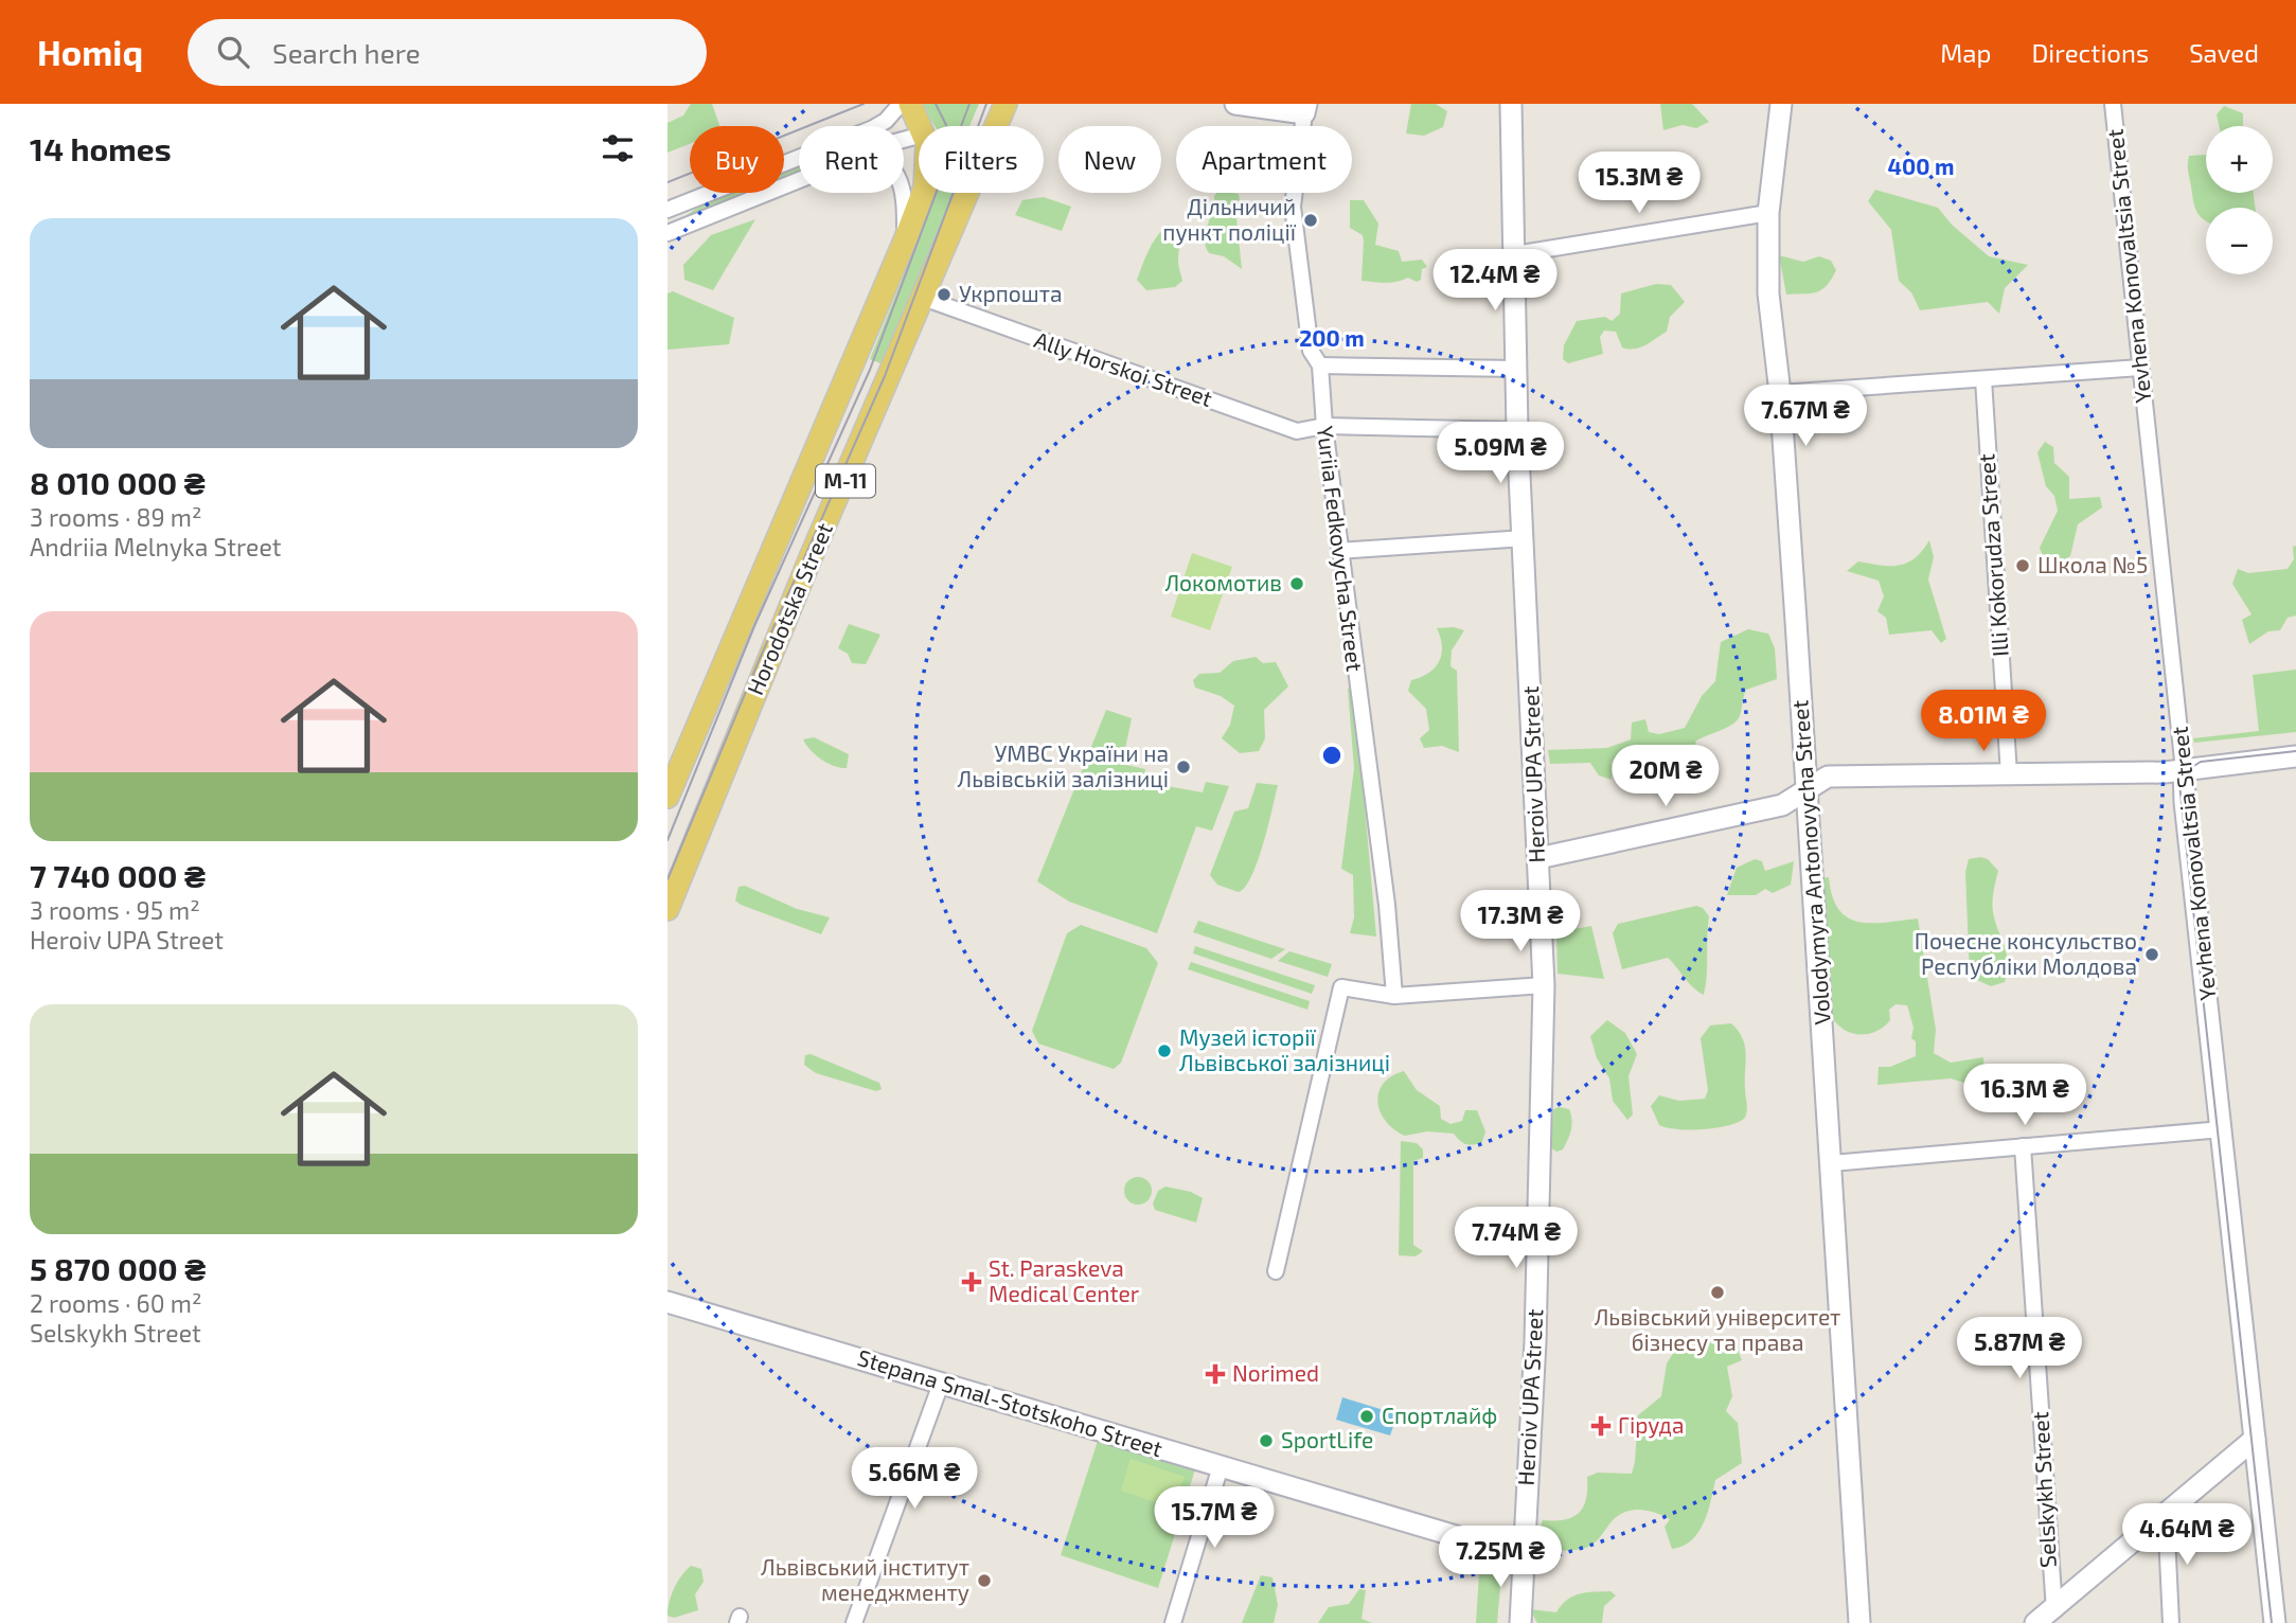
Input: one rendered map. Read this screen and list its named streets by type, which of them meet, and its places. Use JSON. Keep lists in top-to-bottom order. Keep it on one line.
{"streets":{"main road":["Yevhena Konovaltsia Street","М-11","Horodotska Street","Heroiv UPA Street","Volodymyra Antonovycha Street","Stepana Smal-Stotskoho Street"],"street":["Ally Horskoi Street","Yuriia Fedkovycha Street","Illi Kokorudza Street","Selskykh Street"]},"crossings":[["Ally Horskoi Street","Yuriia Fedkovycha Street"],["Ally Horskoi Street","Horodotska Street"],["Ally Horskoi Street","Heroiv UPA Street"],["Heroiv UPA Street","Stepana Smal-Stotskoho Street"]],"places":{"other":["Дільничий пункт поліції","Укрпошта","Школа №5","Локомотив","УМВС України на Львівській залізниці","Почесне консульство Республіки Молдова","Музей історії Львівської залізниці","Львівський університет бізнесу та права","Спортлайф","SportLife","Львівський інститут менеджменту"],"health":["St. Paraskeva Medical Center","Norimed","Гіруда"]},"page":{"header":"Homiq","search":"Search here","nav":["Map","Directions","Saved"],"heading":"14 homes","map_buttons":["+","−"],"chip":["Buy","Rent","Filters","New","Apartment"],"price":["15.3M ₴","12.4M ₴","7.67M ₴","5.09M ₴","8.01M ₴","20M ₴","17.3M ₴","16.3M ₴","7.74M ₴","5.87M ₴","5.66M ₴","15.7M ₴","4.64M ₴","7.25M ₴"],"list":[{"name":"8 010 000 ₴","note":"3 rooms · 89 m² · Andriia Melnyka Street"},{"name":"7 740 000 ₴","note":"3 rooms · 95 m² · Heroiv UPA Street"},{"name":"5 870 000 ₴","note":"2 rooms · 60 m² · Selskykh Street"}]},"rings":["400 m","200 m"]}
